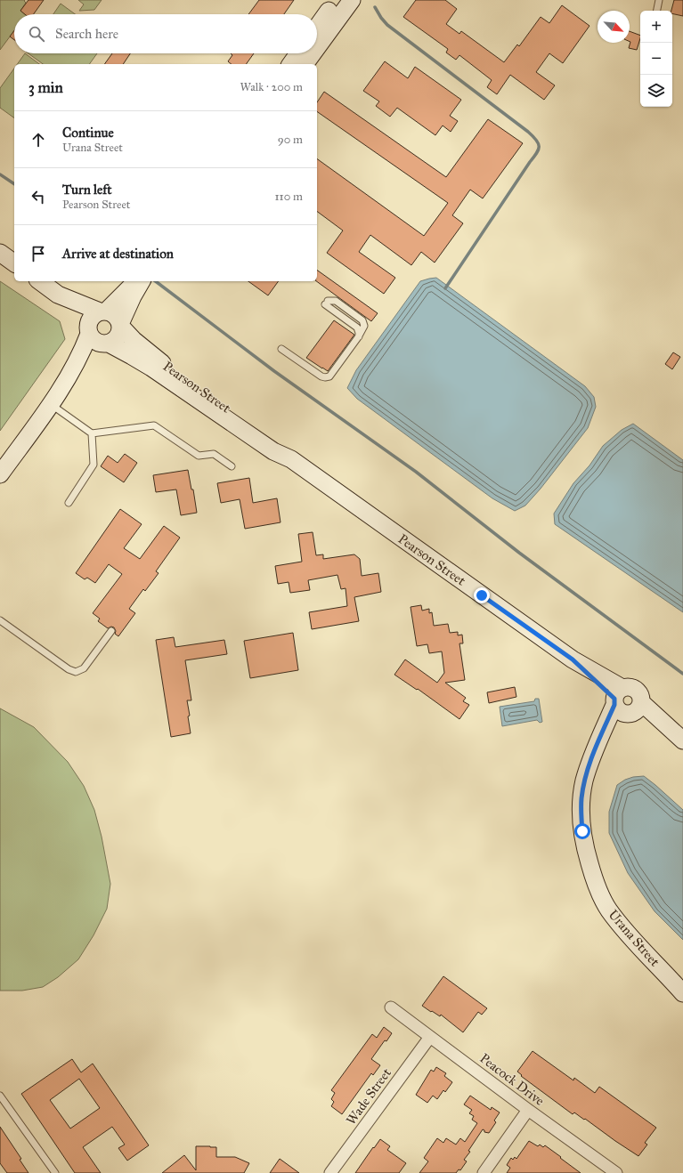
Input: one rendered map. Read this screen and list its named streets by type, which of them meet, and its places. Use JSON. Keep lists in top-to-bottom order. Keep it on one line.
{"streets":{"main road":["Pearson Street","Urana Street"],"street":["Peacock Drive","Wade Street"]},"crossings":[["Pearson Street","Urana Street"],["Peacock Drive","Wade Street"]],"north":"bottom right","page":{"map_buttons":["+","−"],"search":"Search here","heading":["3 min","Walk · 200 m"],"list":[["Continue","Urana Street","90 m"],["Turn left","Pearson Street","110 m"],"Arrive at destination"]}}
